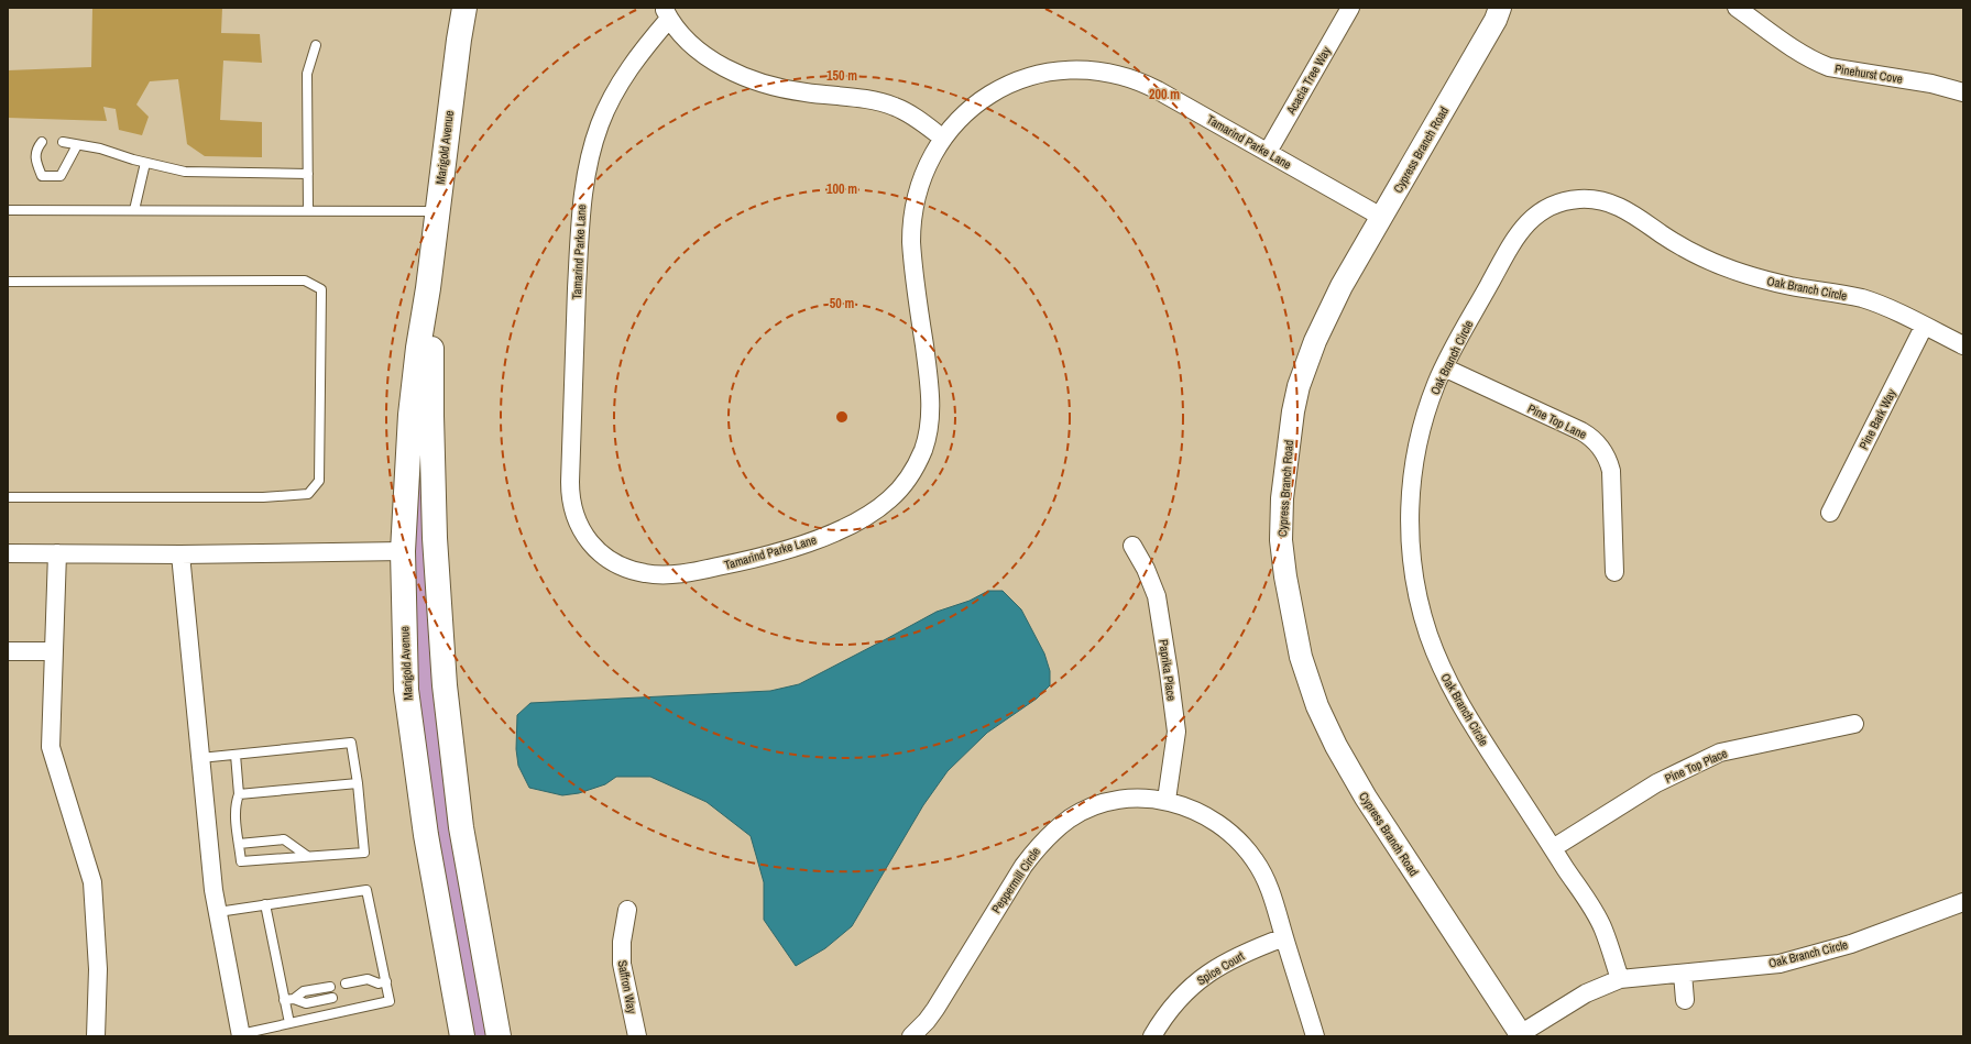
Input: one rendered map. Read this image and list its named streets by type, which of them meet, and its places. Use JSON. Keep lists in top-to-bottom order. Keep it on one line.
{"streets":{"main road":["Marigold Avenue"],"street":["Pinehurst Cove","Acacia Tree Way","Tamarind Parke Lane","Cypress Branch Road","Oak Branch Circle","Pine Bark Way","Pine Top Lane","Paprika Place","Pine Top Place","Peppermill Circle","Spice Court","Saffron Way"]},"crossings":[["Acacia Tree Way","Tamarind Parke Lane"],["Tamarind Parke Lane","Cypress Branch Road"],["Cypress Branch Road","Oak Branch Circle"],["Oak Branch Circle","Pine Bark Way"],["Oak Branch Circle","Pine Top Lane"],["Oak Branch Circle","Pine Top Place"],["Paprika Place","Peppermill Circle"],["Peppermill Circle","Spice Court"]],"rings":["150 m","200 m","100 m","50 m"]}
